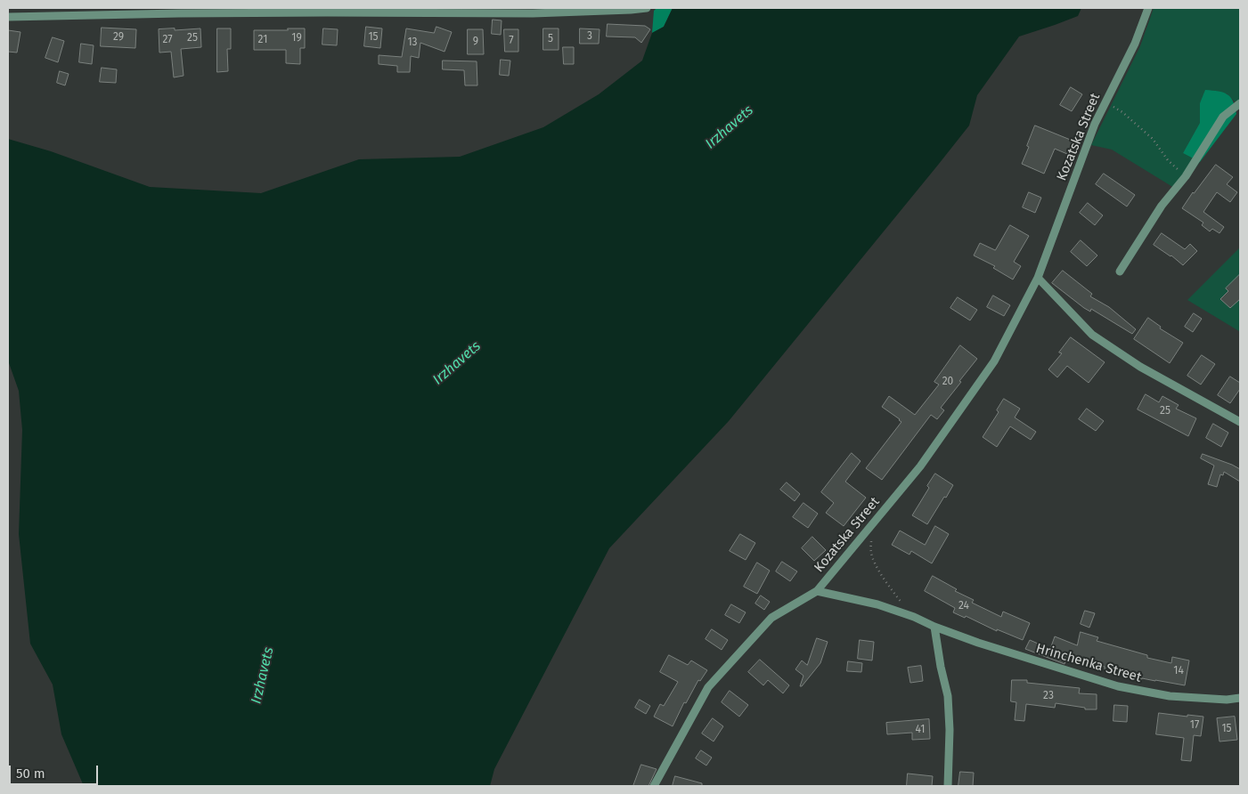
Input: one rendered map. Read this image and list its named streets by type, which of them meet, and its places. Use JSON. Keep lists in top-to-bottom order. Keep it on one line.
{"streets":{"street":["Kozatska Street","Hrinchenka Street"]},"crossings":[["Kozatska Street","Hrinchenka Street"]],"water":["Irzhavets"],"house_numbers":["3","29","15","25","19","5","27","21","7","9","13","20","25","24","14","23","17","15","41"],"scale_bar":"50 m"}
